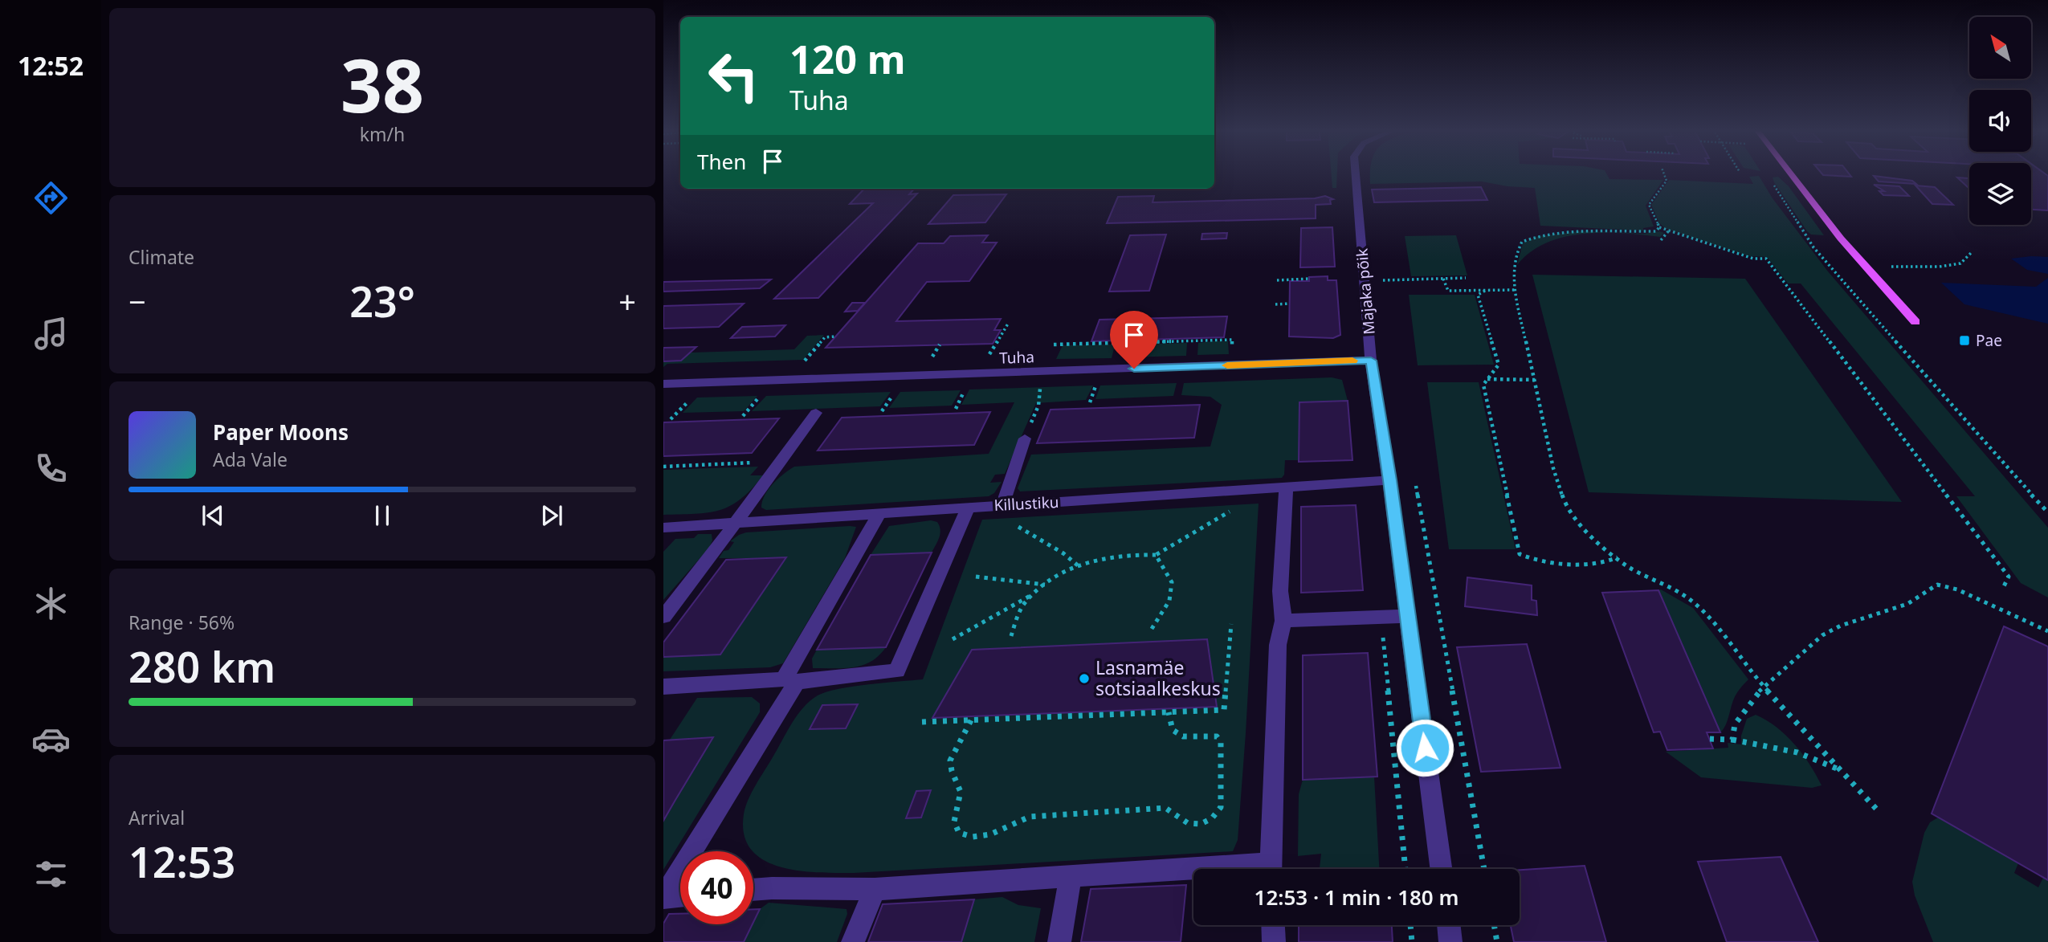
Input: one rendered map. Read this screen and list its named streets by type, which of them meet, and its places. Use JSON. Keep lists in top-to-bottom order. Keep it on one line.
{"streets":{"street":["Majaka põik","Tuha","Killustiku"]},"crossings":[["Majaka põik","Tuha"],["Majaka põik","Killustiku"]],"places":{"transit":["Pae"],"other":["Lasnamäe sotsiaalkeskus"]},"north":"top left","page":{"tabs":"12:52","tile":[["38","km/h"],"Climate",["Range · 56%","280 km"],["Arrival","12:53"]],"turn":["120 m","Tuha"],"then":"Then","heat":["−","23°","+"],"song":["Paper Moons","Ada Vale"],"limit":"40","trip":"12:53 · 1 min · 180 m"}}
